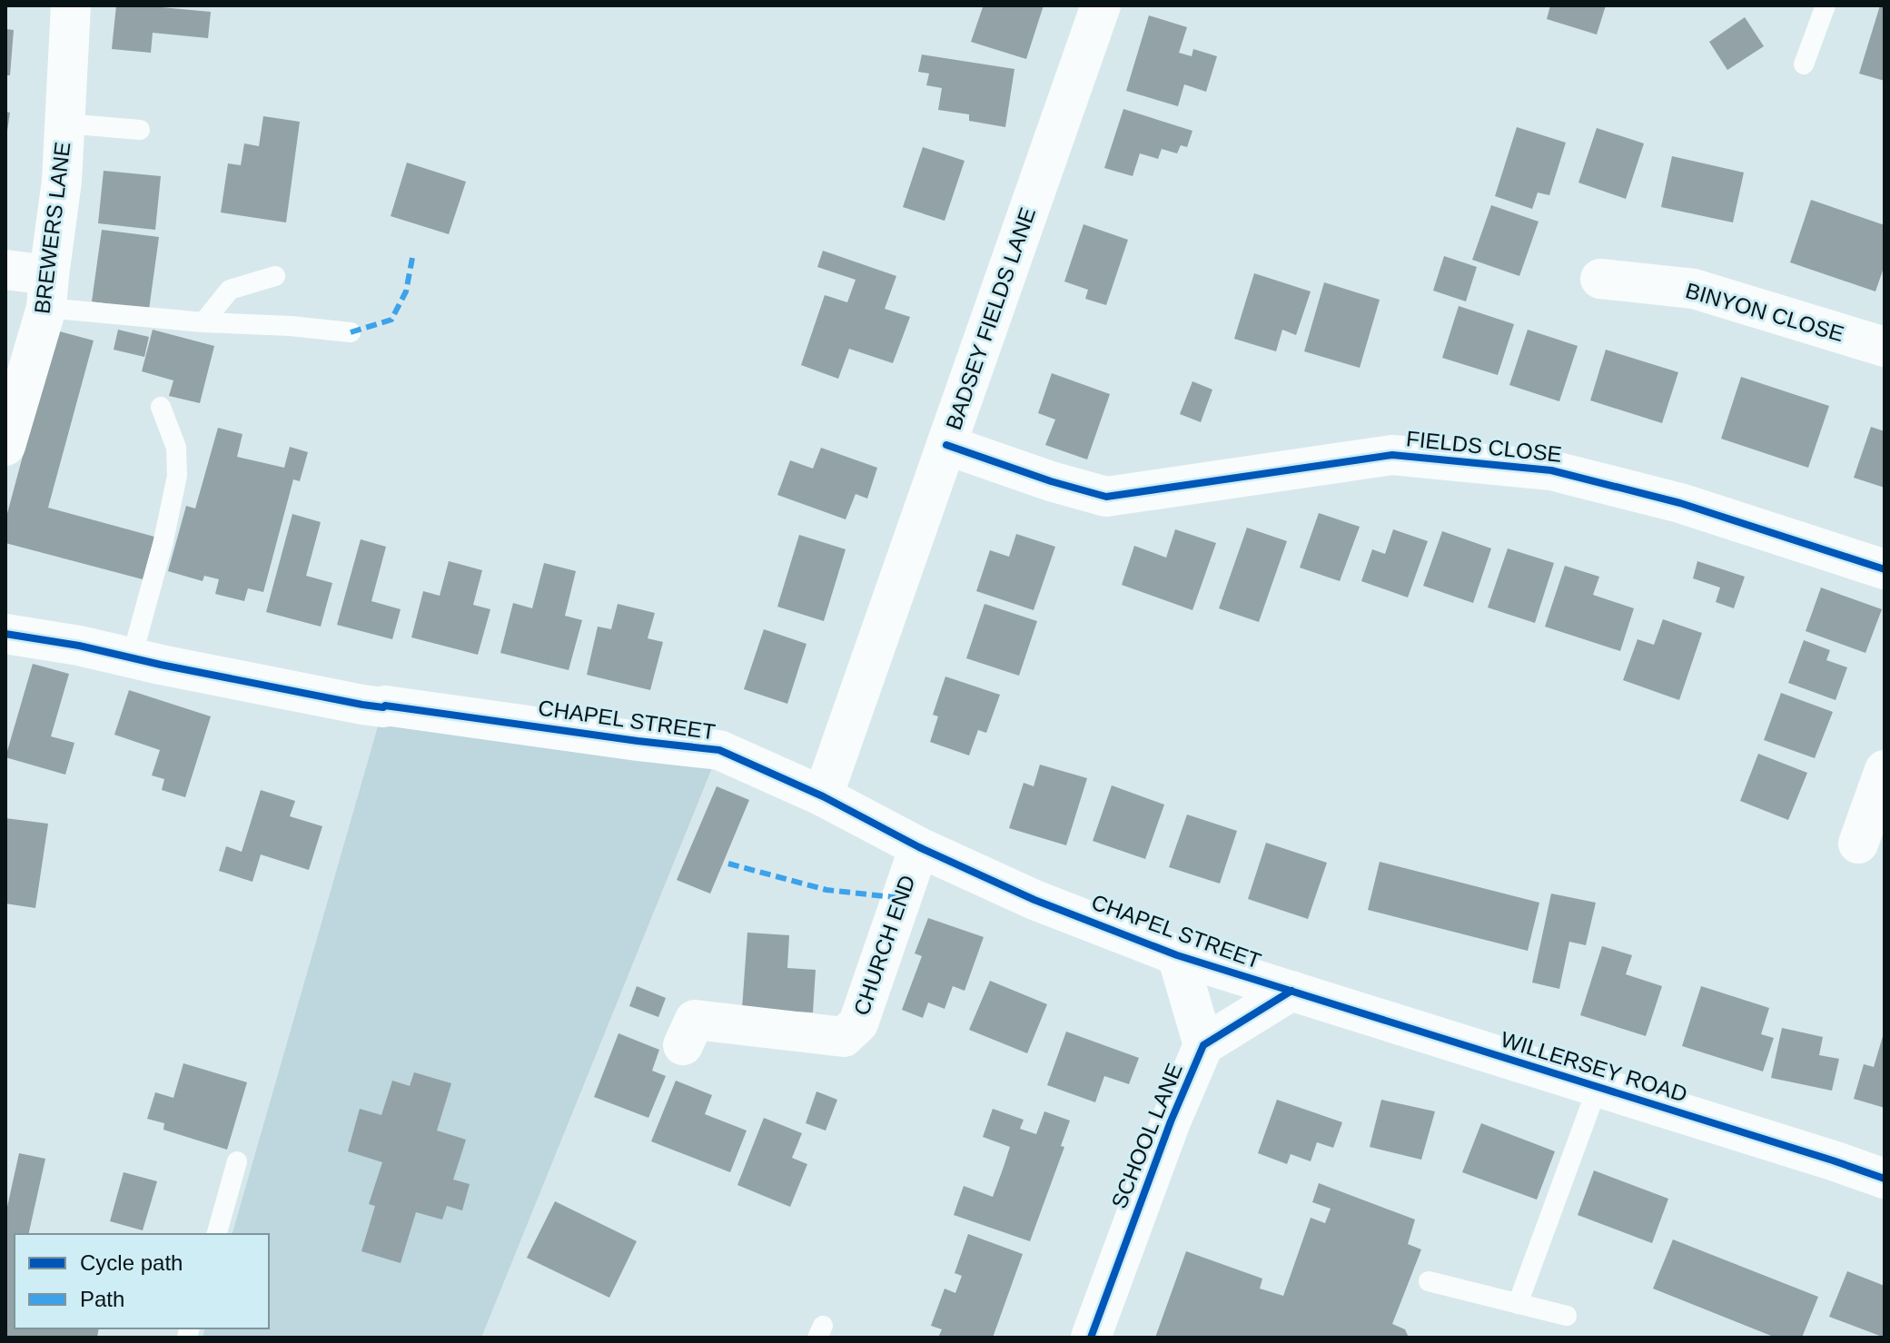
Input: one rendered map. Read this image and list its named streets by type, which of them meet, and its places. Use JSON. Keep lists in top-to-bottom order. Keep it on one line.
{"streets":{"street":["BREWERS LANE","BINYON CLOSE","BADSEY FIELDS LANE","FIELDS CLOSE","CHAPEL STREET","CHURCH END","WILLERSEY ROAD","SCHOOL LANE"]},"crossings":[["BADSEY FIELDS LANE","FIELDS CLOSE"],["BADSEY FIELDS LANE","CHAPEL STREET"],["CHAPEL STREET","CHURCH END"],["CHAPEL STREET","WILLERSEY ROAD"],["CHAPEL STREET","SCHOOL LANE"],["WILLERSEY ROAD","SCHOOL LANE"]],"legend":["Cycle path","Path"]}
